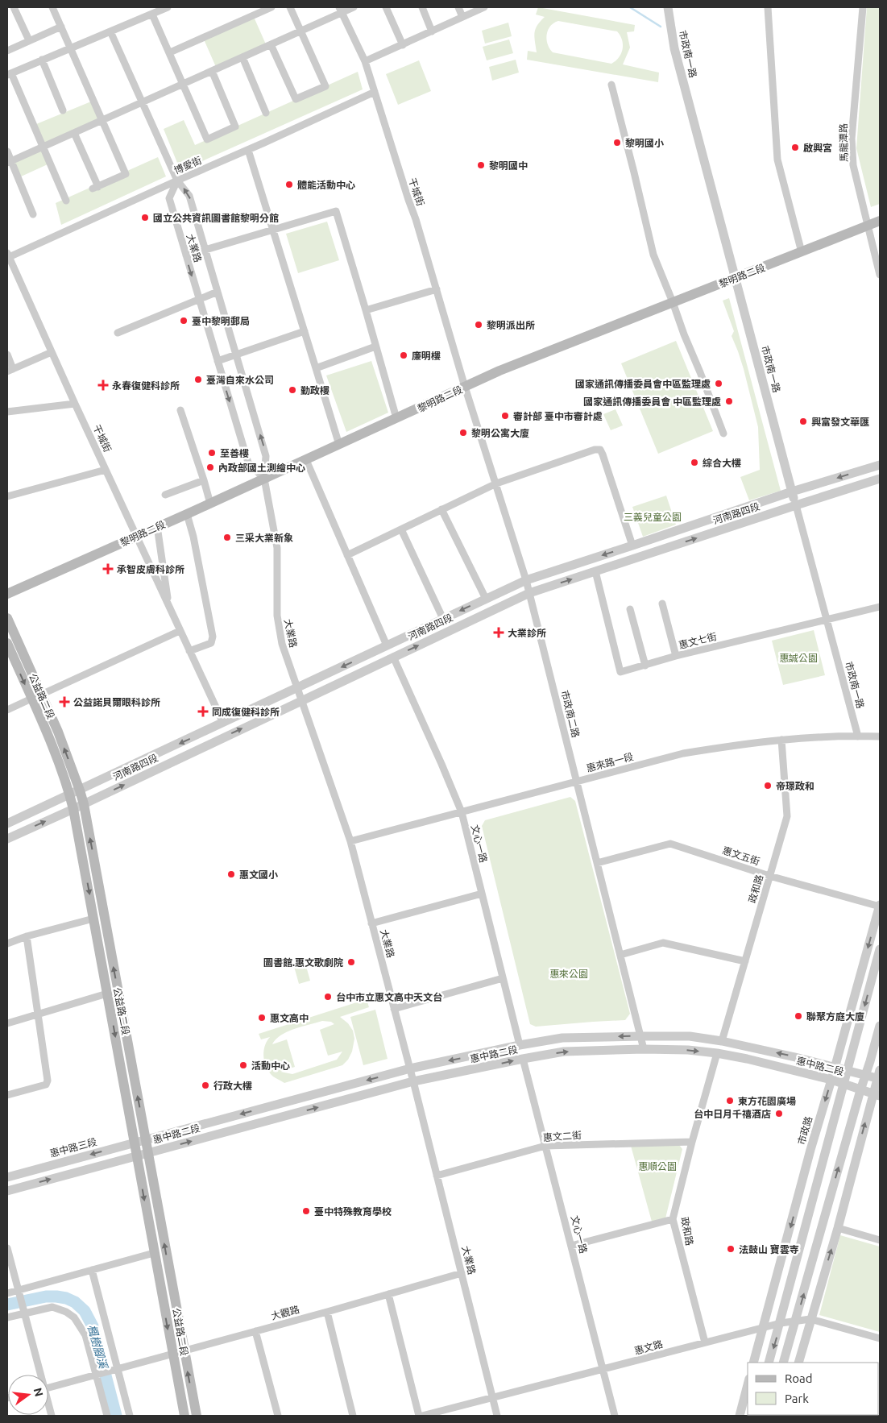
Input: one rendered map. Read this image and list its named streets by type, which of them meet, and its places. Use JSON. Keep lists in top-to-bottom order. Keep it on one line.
{"streets":{"main road":["黎明路二段","公益路二段"],"street":["市政南一路","馬龍潭路","博愛街","干城街","大業路","河南路四段","惠文七街","市政南二路","惠來路一段","文心一路","惠文五街","政和路","惠中路二段","市政路","惠文二街","惠中路三段","大觀路","惠文路"]},"crossings":[["市政南一路","黎明路二段"],["市政南一路","河南路四段"],["市政南一路","惠文七街"],["市政南一路","惠來路一段"],["馬龍潭路","黎明路二段"],["博愛街","干城街"],["博愛街","大業路"],["干城街","黎明路二段"],["干城街","河南路四段"],["干城街","市政南二路"],["大業路","黎明路二段"],["大業路","河南路四段"],["大業路","惠來路一段"],["大業路","惠中路二段"],["大業路","惠文二街"],["大業路","大觀路"],["大業路","惠文路"],["黎明路二段","市政南二路"],["河南路四段","惠文七街"],["河南路四段","公益路二段"],["河南路四段","市政南二路"],["河南路四段","文心一路"],["公益路二段","惠中路二段"],["公益路二段","惠中路三段"],["公益路二段","大觀路"],["市政南二路","惠來路一段"],["市政南二路","惠文五街"],["市政南二路","惠中路二段"],["惠來路一段","文心一路"],["惠來路一段","政和路"],["文心一路","惠中路二段"],["文心一路","惠文二街"],["文心一路","惠文路"],["惠文五街","政和路"],["惠文五街","市政路"],["政和路","惠中路二段"],["政和路","惠文二街"],["政和路","惠文路"],["惠中路二段","市政路"],["惠中路二段","惠中路三段"],["市政路","惠文路"]],"water":["楓樹腳溪"],"parks":["三義兒童公園","惠誠公園","惠來公園","惠順公園"],"places":{"other":["黎明國小","啟興宮","黎明國中","體能活動中心","國立公共資訊圖書館黎明分館","臺中黎明郵局","黎明派出所","廉明樓","臺灣自來水公司","國家通訊傳播委員會中區監理處","勤政樓","國家通訊傳播委員會 中區監理處","審計部 臺中市審計處","興富發文華匯","黎明公寓大廈","至善樓","綜合大樓","內政部國土測繪中心","三采大業新象","帝璟政和","惠文國小","圖書館.惠文歌劇院","台中市立惠文高中天文台","聯聚方庭大廈","惠文高中","活動中心","行政大樓","東方花園廣場","台中日月千禧酒店","臺中特殊教育學校","法鼓山 寶雲寺"],"health":["永春復健科診所","承智皮膚科診所","大業診所","公益諾貝爾眼科診所","同成復健科診所"]},"legend":["Road","Park"],"north":"right"}
